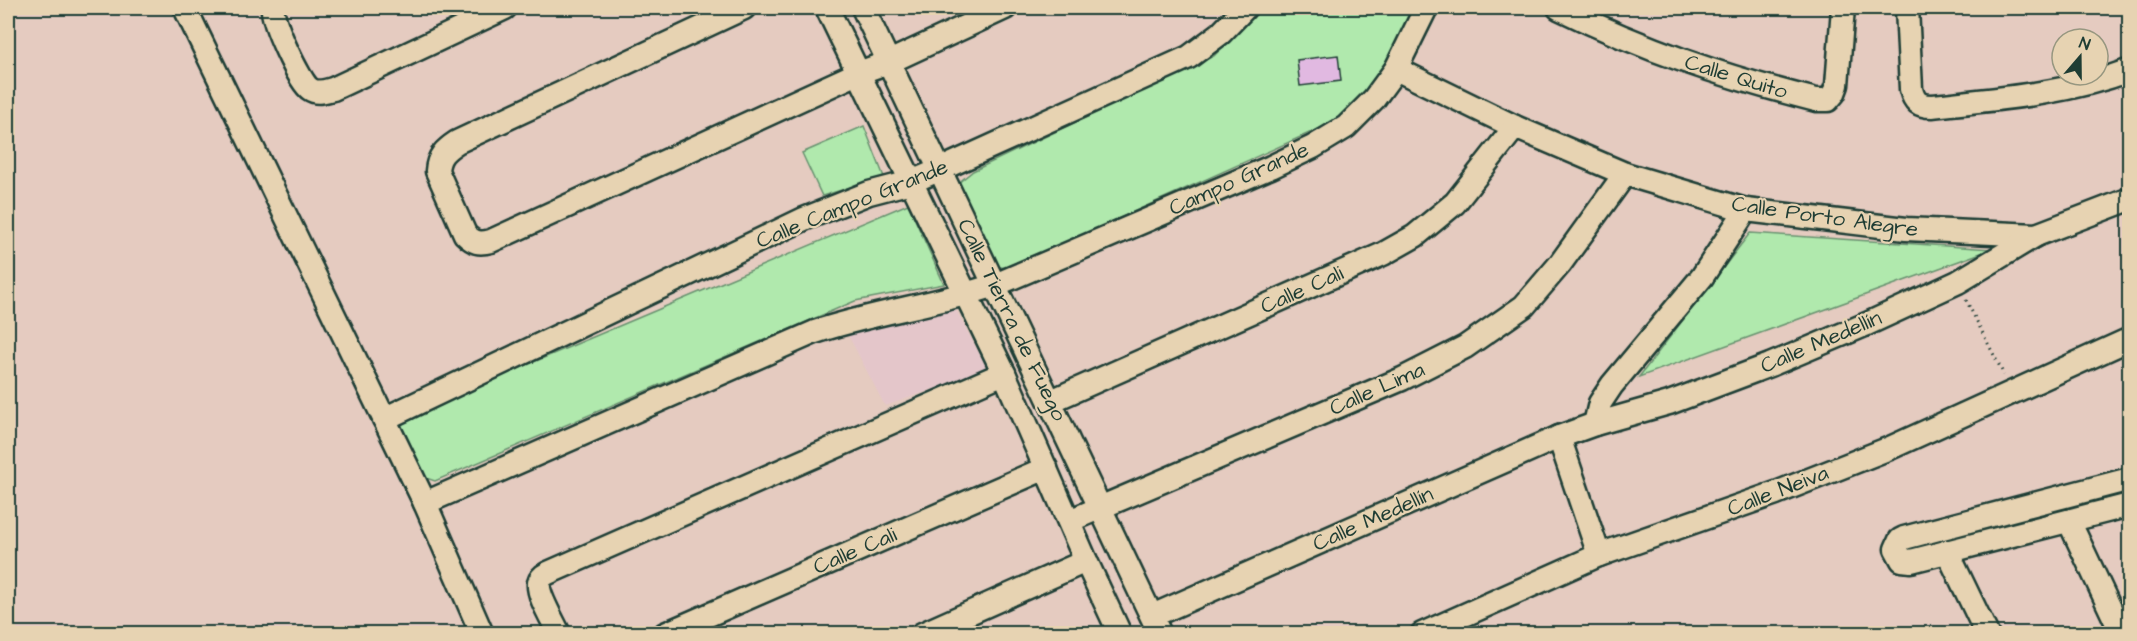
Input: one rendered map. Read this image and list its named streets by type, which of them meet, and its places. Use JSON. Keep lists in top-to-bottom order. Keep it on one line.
{"streets":{"street":["Calle Quito","Campo Grande","Calle Campo Grande","Calle Porto Alegre","Calle Cali","Calle Tierra de Fuego","Calle Medellín","Calle Lima","Calle Neiva"]},"crossings":[["Campo Grande","Calle Porto Alegre"],["Campo Grande","Calle Tierra de Fuego"],["Calle Campo Grande","Calle Tierra de Fuego"],["Calle Porto Alegre","Calle Cali"],["Calle Porto Alegre","Calle Medellín"],["Calle Porto Alegre","Calle Lima"],["Calle Cali","Calle Tierra de Fuego"],["Calle Tierra de Fuego","Calle Medellín"],["Calle Tierra de Fuego","Calle Lima"]],"north":"top"}
